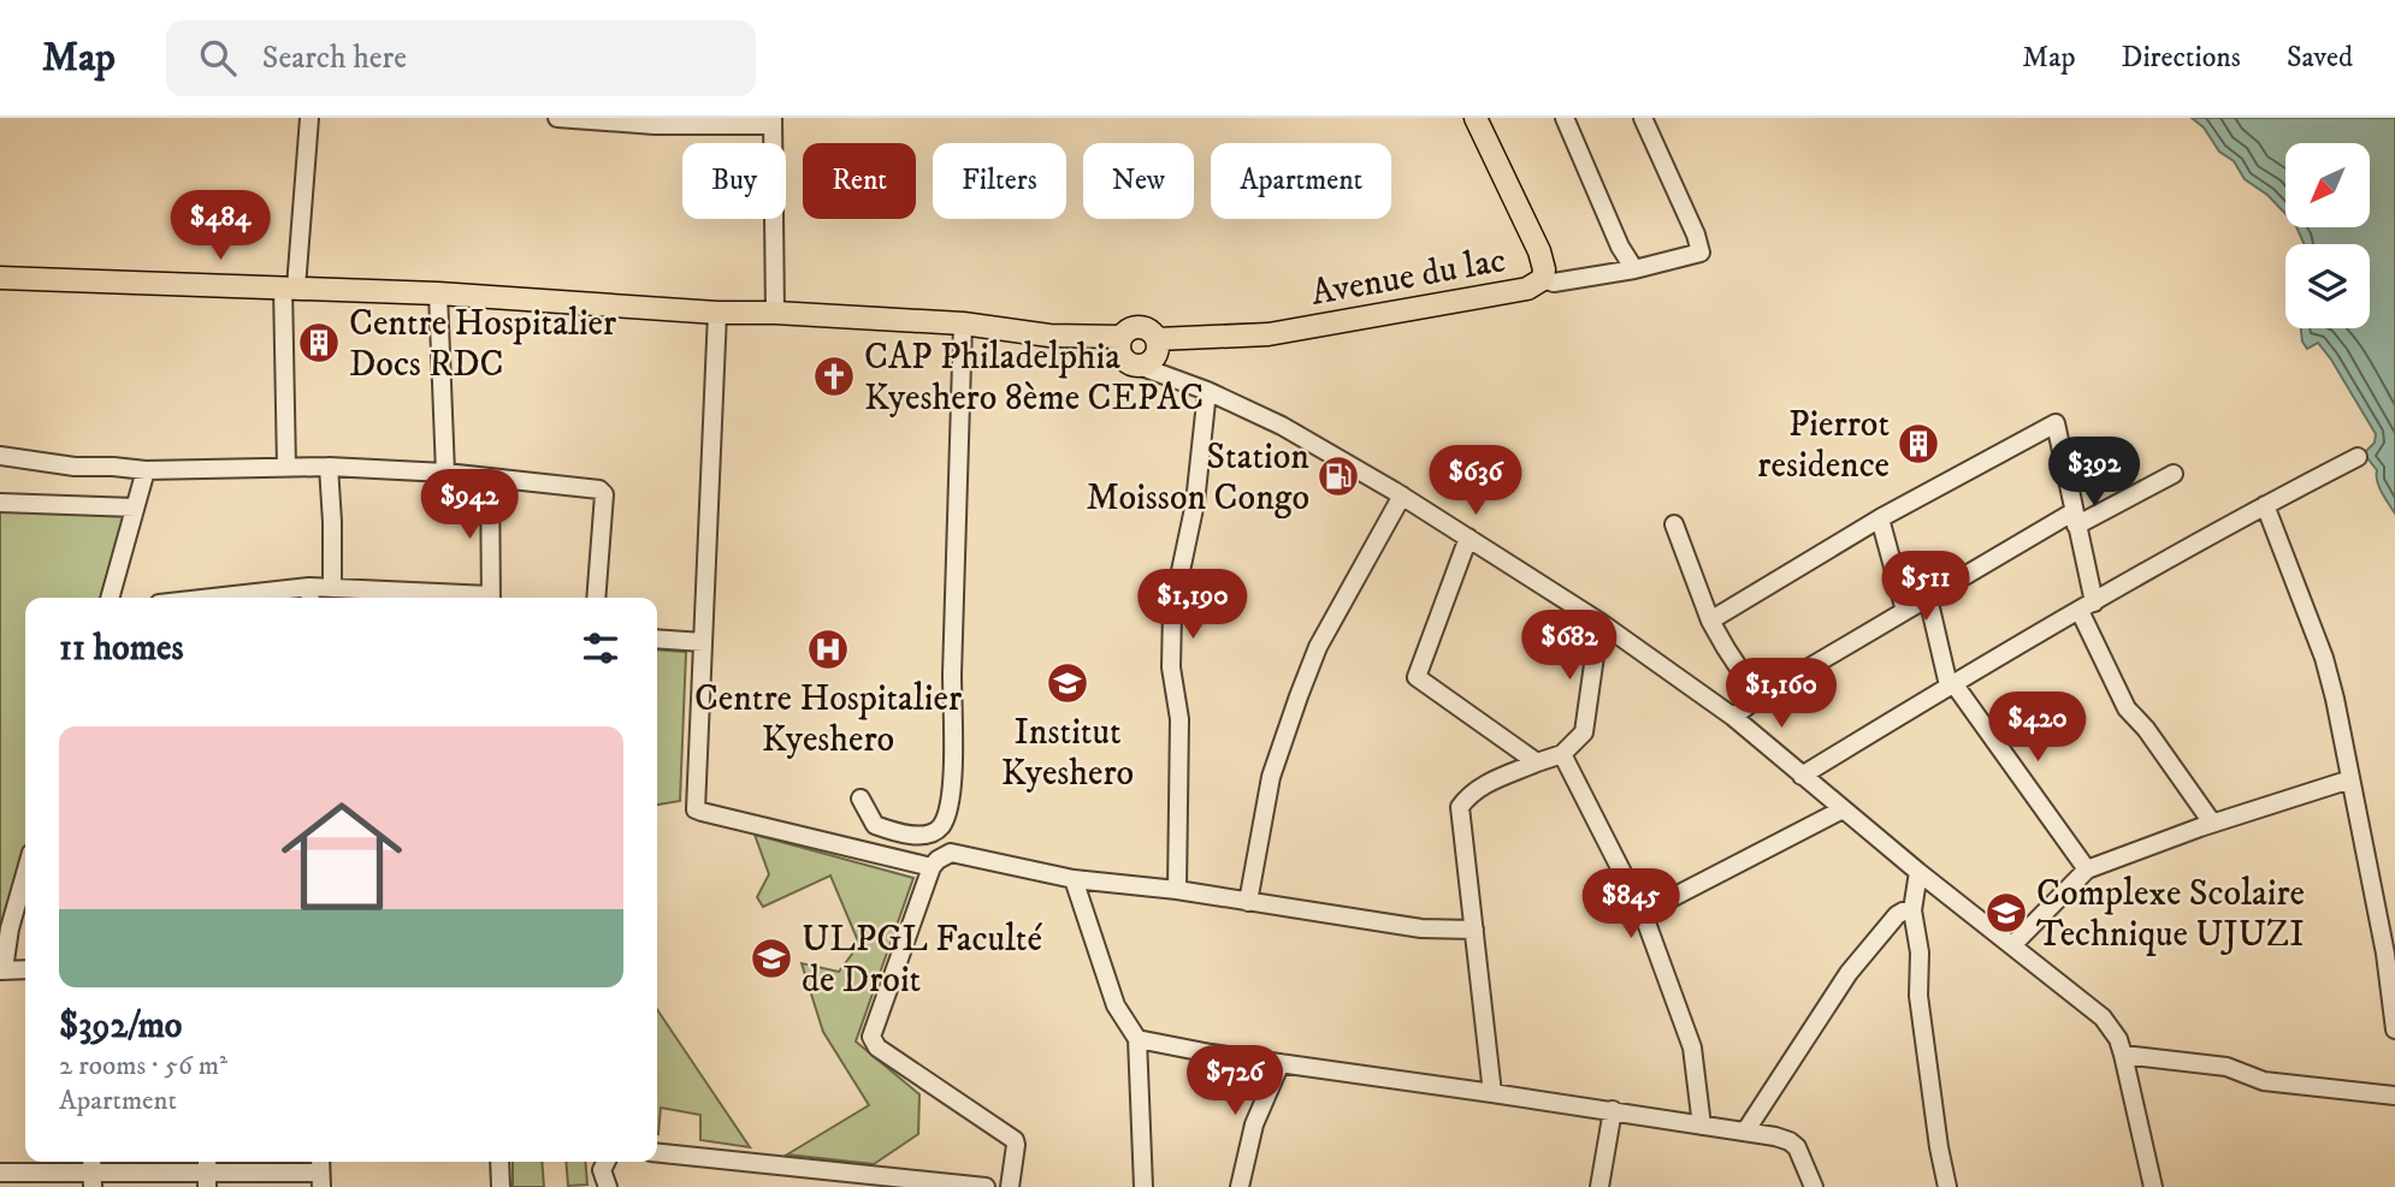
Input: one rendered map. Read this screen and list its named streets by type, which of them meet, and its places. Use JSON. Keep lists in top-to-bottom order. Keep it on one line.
{"streets":{"main road":["Avenue du lac"]},"places":{"building":["Centre Hospitalier Docs RDC","Pierrot residence"],"church":["CAP Philadelphia Kyeshero 8ème CEPAC"],"fuel station":["Station Moisson Congo"],"hospital":["Centre Hospitalier Kyeshero"],"school or university":["Institut Kyeshero","Complexe Scolaire Technique UJUZI","ULPGL Faculté de Droit"]},"north":"bottom left","page":{"header":"Map","search":"Search here","nav":["Map","Directions","Saved"],"chip":["Buy","Rent","Filters","New","Apartment"],"price":["$484","$392","$636","$942","$511","$1,190","$682","$1,160","$420","$845","$726"],"heading":"11 homes","list":[{"name":"$392/mo","note":"2 rooms · 56 m² · Apartment"}]}}
